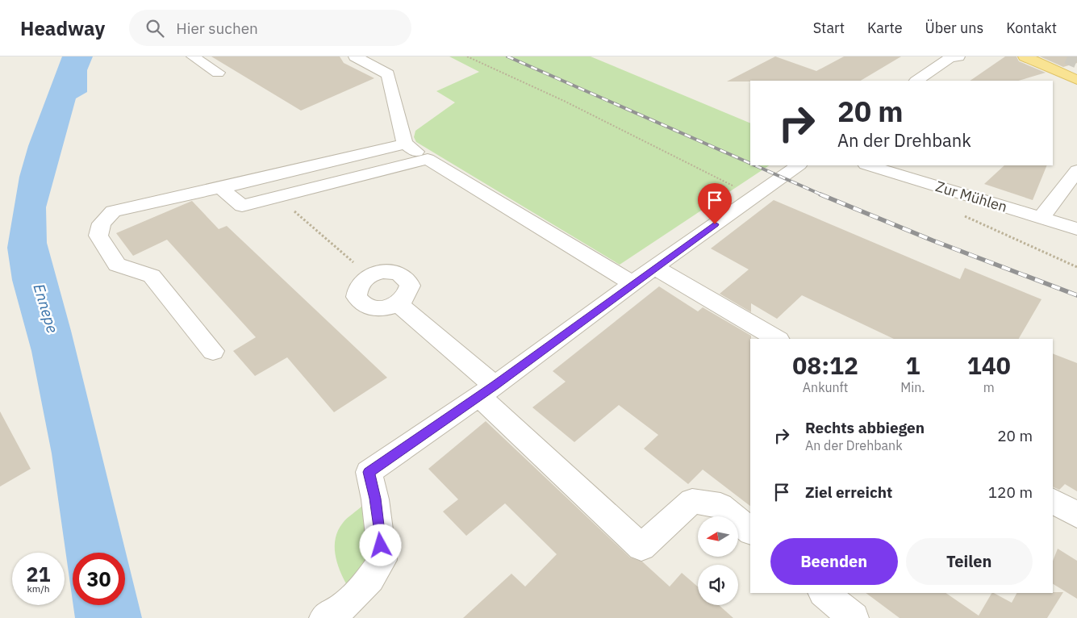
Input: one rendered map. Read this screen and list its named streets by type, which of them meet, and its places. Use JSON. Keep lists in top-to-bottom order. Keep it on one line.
{"streets":{"street":["Zur Mühlen"]},"water":["Ennepe"],"north":"left","page":{"header":"Headway","search":"Hier suchen","nav":["Start","Karte","Über uns","Kontakt"],"turn":["20 m","An der Drehbank"],"eta":["08:12","Ankunft","1","Min.","140","m"],"list":[{"name":"Rechts abbiegen","note":"An der Drehbank","value":"20 m"},{"name":"Ziel erreicht","value":"120 m"}],"buttons":["Beenden","Teilen"],"speed":"21 km/h","limit":"30"}}
